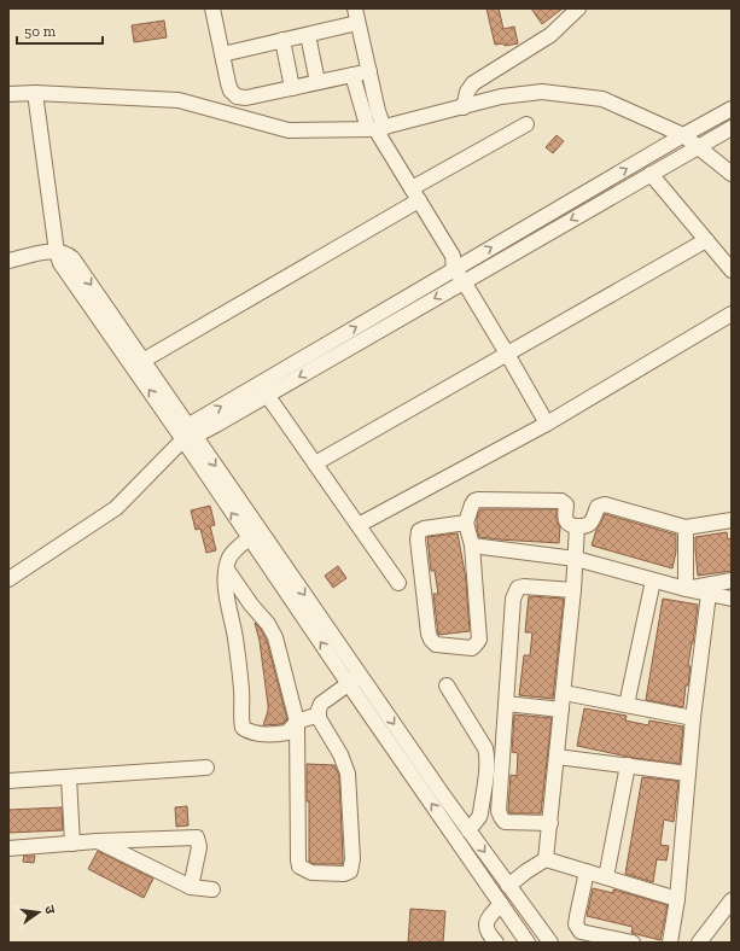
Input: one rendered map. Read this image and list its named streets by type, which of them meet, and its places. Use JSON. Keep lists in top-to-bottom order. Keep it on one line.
{"scale_bar":"50 m","north":"right"}
